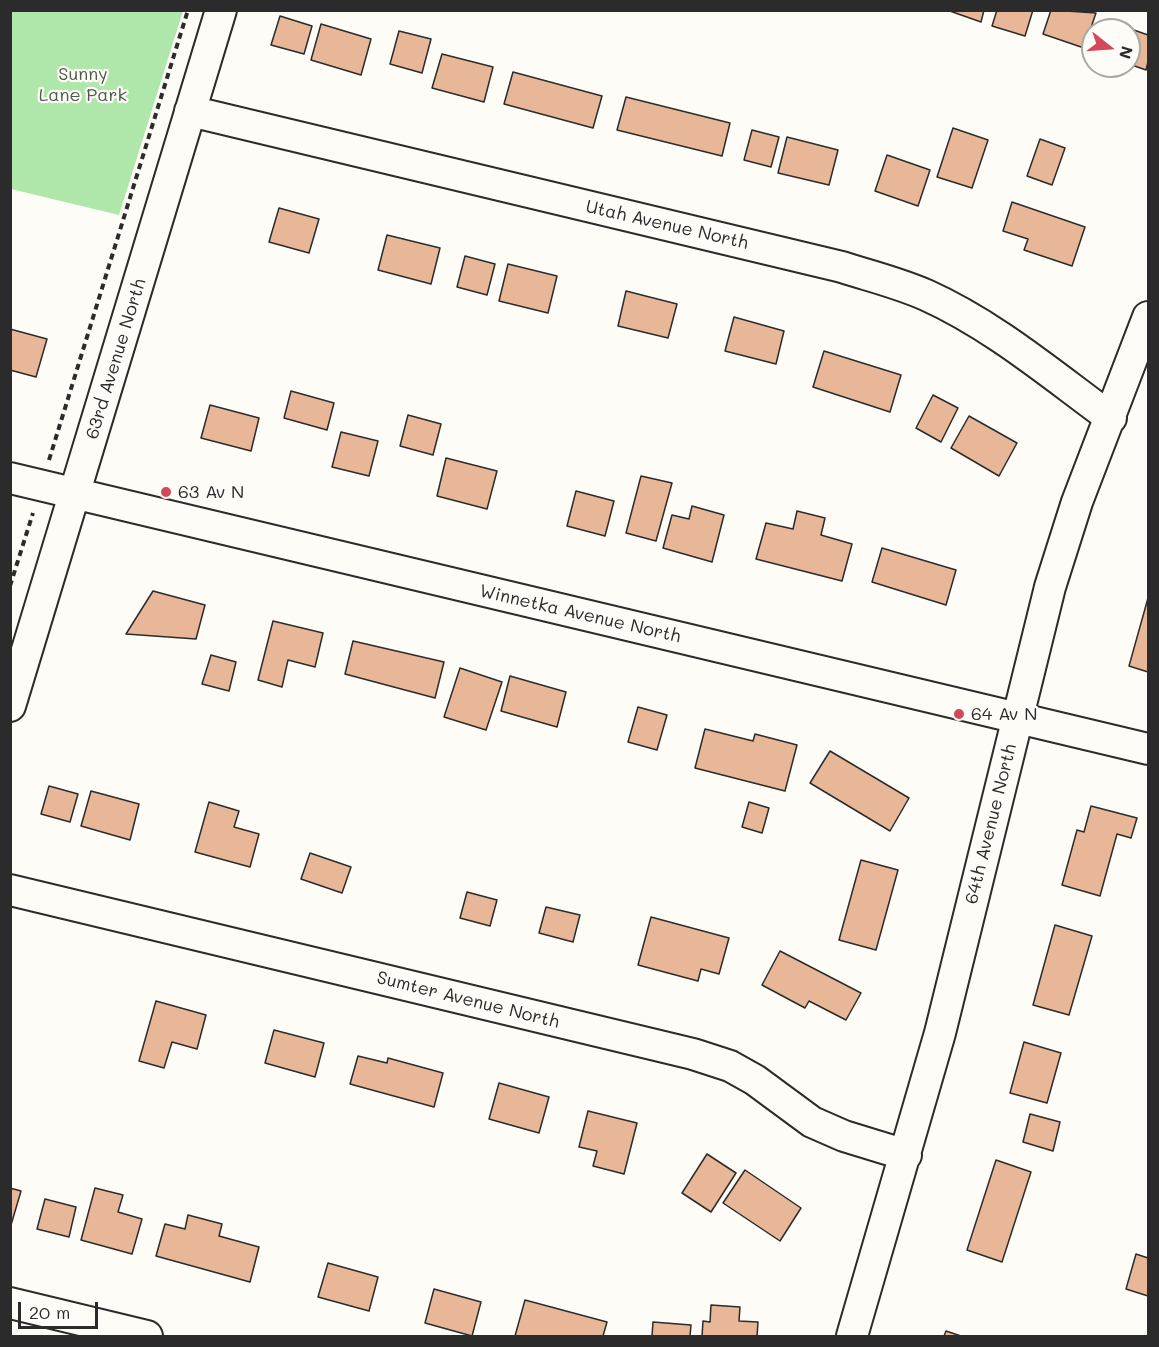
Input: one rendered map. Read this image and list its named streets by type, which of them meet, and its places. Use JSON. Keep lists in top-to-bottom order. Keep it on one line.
{"streets":{"street":["Utah Avenue North","63rd Avenue North","Winnetka Avenue North","64th Avenue North","Sumter Avenue North"]},"crossings":[["Utah Avenue North","63rd Avenue North"],["Utah Avenue North","64th Avenue North"],["63rd Avenue North","Winnetka Avenue North"],["Winnetka Avenue North","64th Avenue North"],["64th Avenue North","Sumter Avenue North"]],"parks":["Sunny Lane Park"],"places":["63 Av N","64 Av N"],"scale_bar":"20 m","north":"right"}
